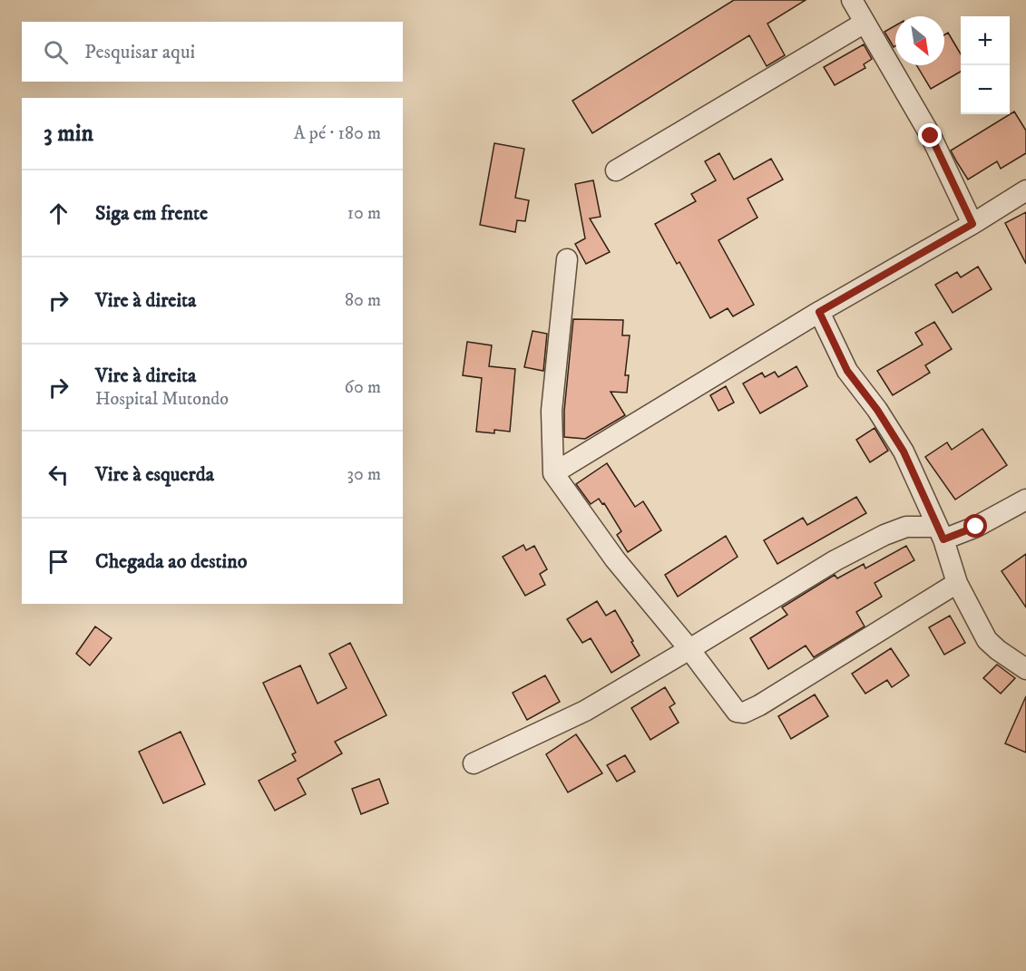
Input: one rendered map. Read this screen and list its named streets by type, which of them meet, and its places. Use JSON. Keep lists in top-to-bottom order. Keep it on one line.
{"north":"bottom right","page":{"map_buttons":["+","−"],"search":"Pesquisar aqui","heading":["3 min","A pé · 180 m"],"list":[["Siga em frente","10 m"],["Vire à direita","80 m"],["Vire à direita","Hospital Mutondo","60 m"],["Vire à esquerda","30 m"],"Chegada ao destino"]}}
